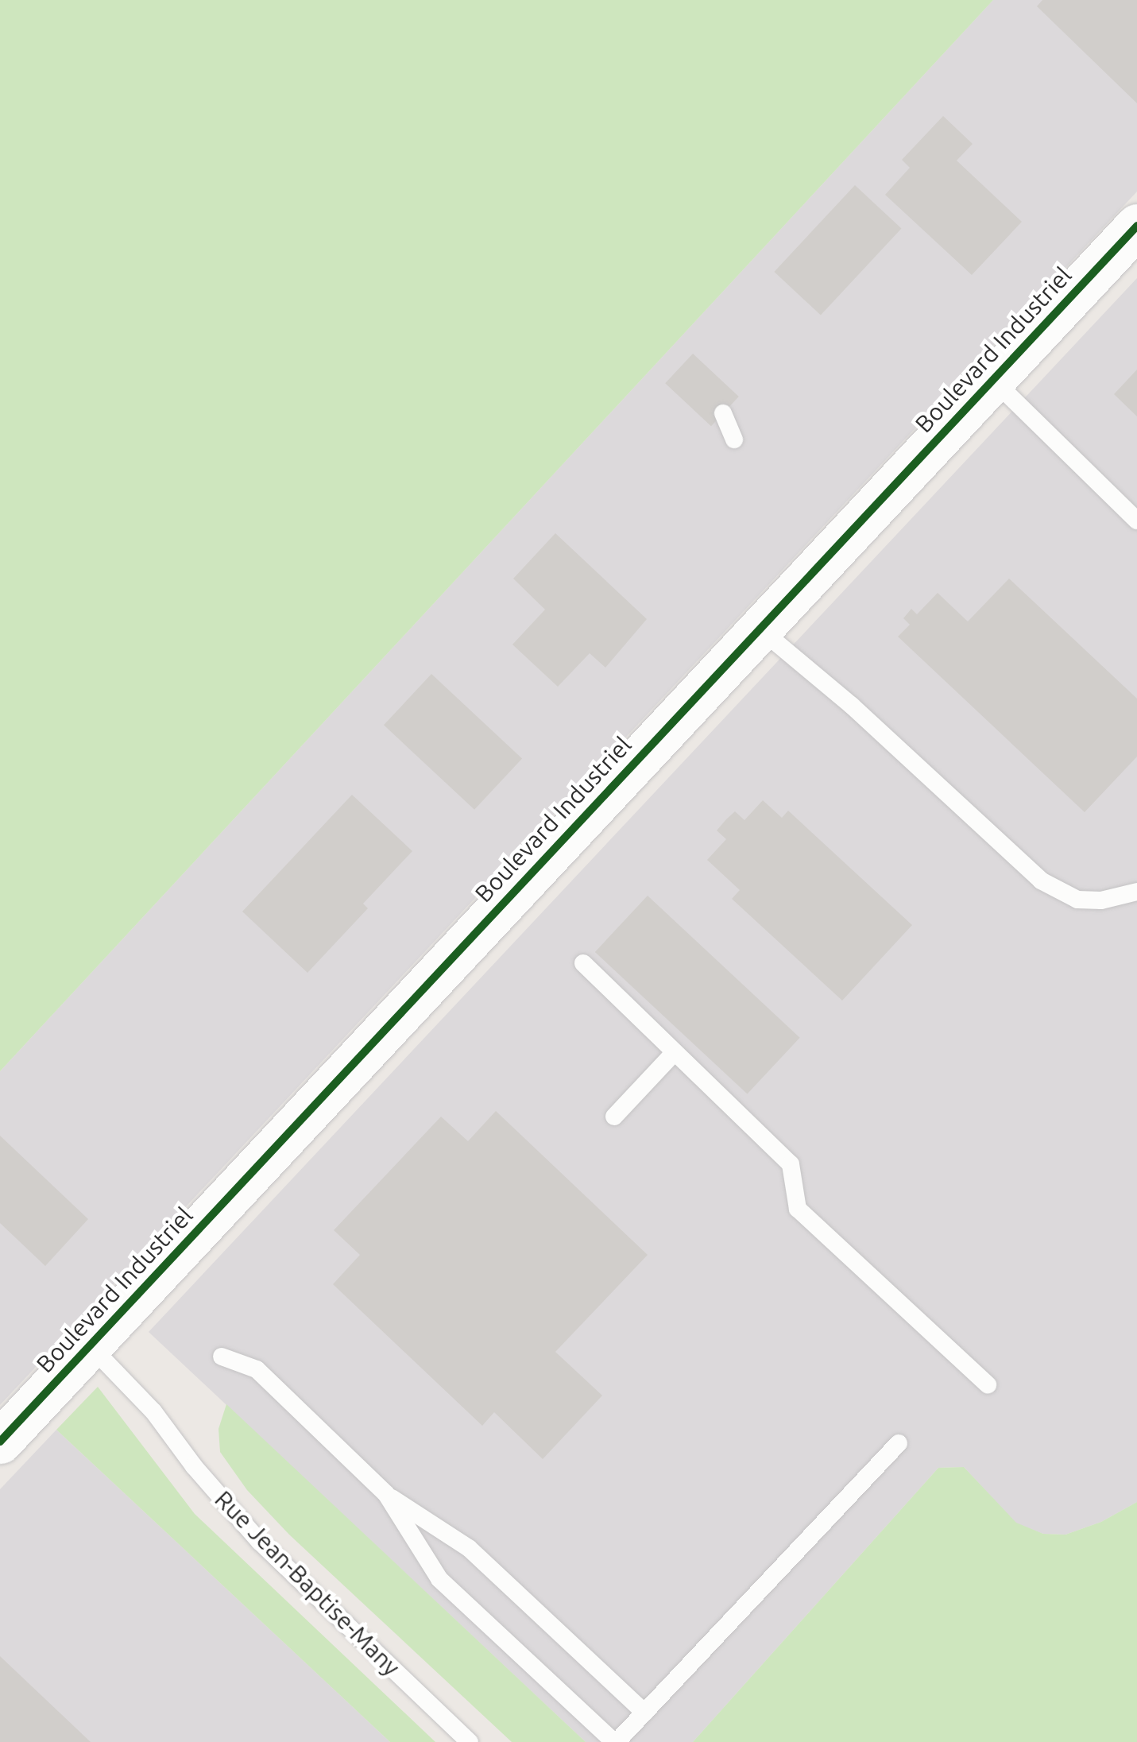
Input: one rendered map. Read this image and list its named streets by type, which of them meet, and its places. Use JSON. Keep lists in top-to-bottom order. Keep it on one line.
{"streets":{"street":["Boulevard Industriel"],"lane":["Rue Jean-Baptise-Many"]},"crossings":[["Boulevard Industriel","Rue Jean-Baptise-Many"]]}
